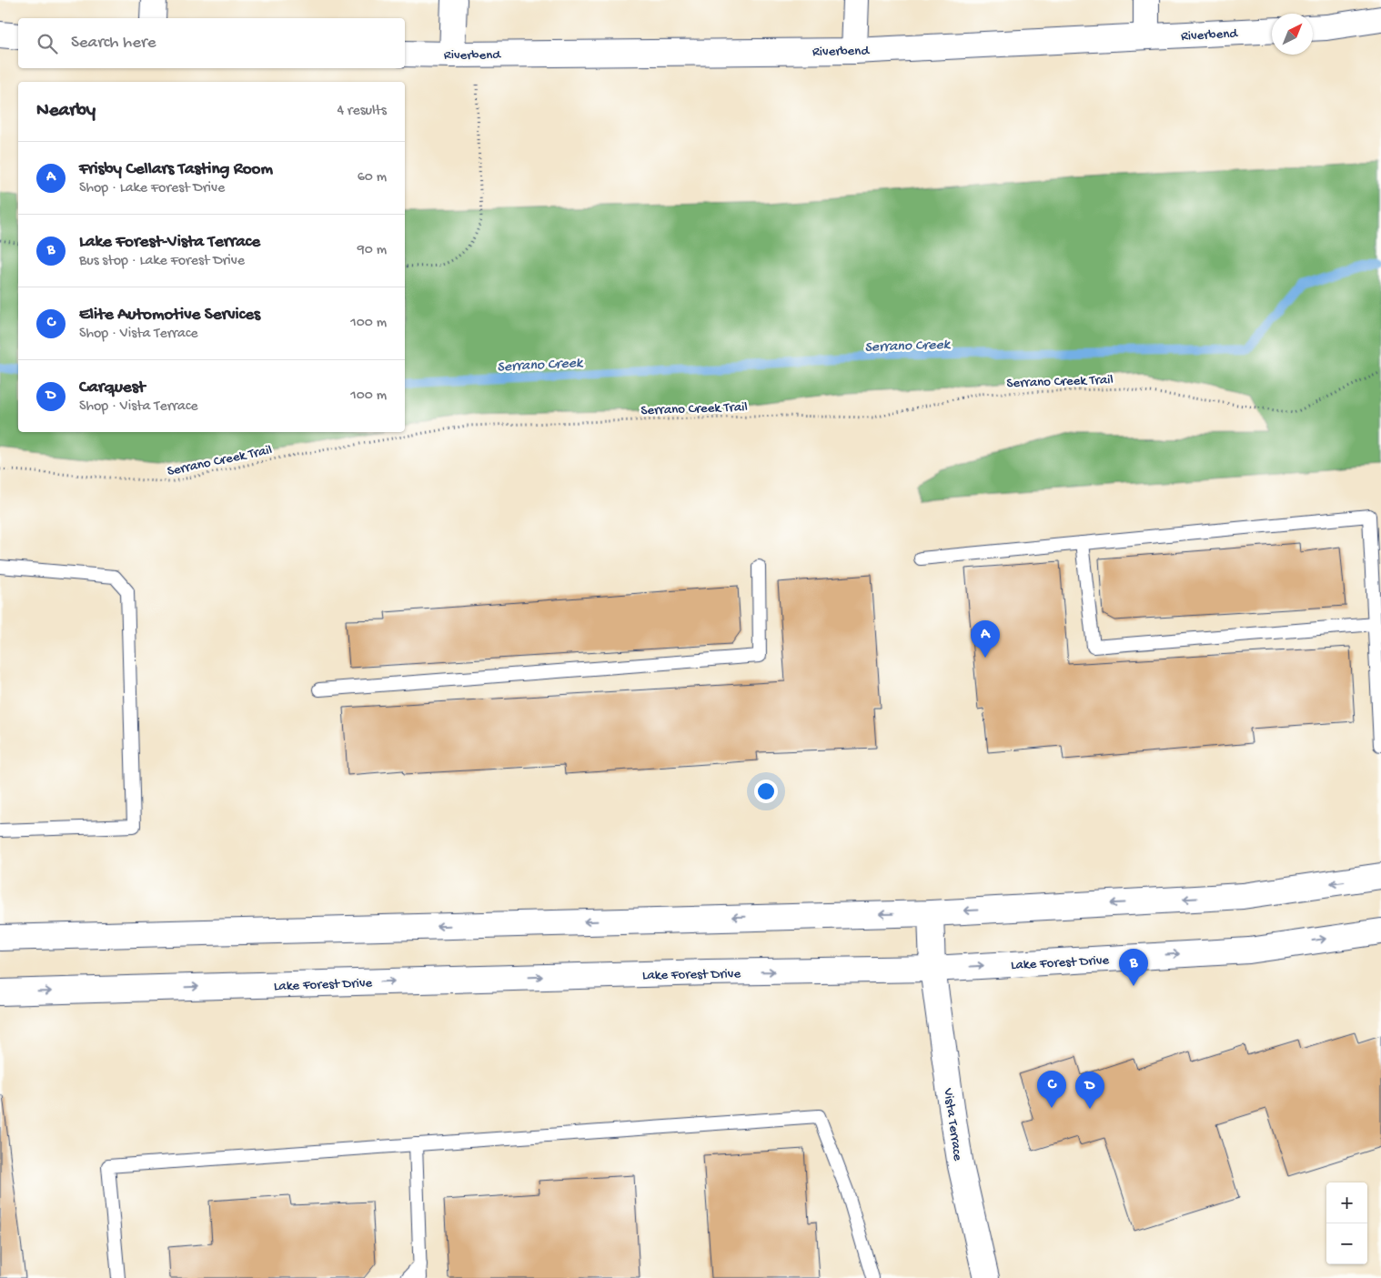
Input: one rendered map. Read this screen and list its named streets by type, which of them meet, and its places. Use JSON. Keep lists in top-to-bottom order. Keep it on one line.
{"streets":{"main road":["Riverbend","Lake Forest Drive","Vista Terrace"],"path":["Serrano Creek Trail"]},"crossings":[["Lake Forest Drive","Vista Terrace"]],"water":["Serrano Creek"],"north":"top right","page":{"search":"Search here","heading":["Nearby","4 results"],"list":[{"mark":"A","name":"Frisby Cellars Tasting Room","note":"Shop · Lake Forest Drive","value":"60 m"},{"mark":"B","name":"Lake Forest-Vista Terrace","note":"Bus stop · Lake Forest Drive","value":"90 m"},{"mark":"C","name":"Elite Automotive Services","note":"Shop · Vista Terrace","value":"100 m"},{"mark":"D","name":"Carquest","note":"Shop · Vista Terrace","value":"100 m"}],"pins":["A","B","C","D"],"map_buttons":["+","−"]}}
